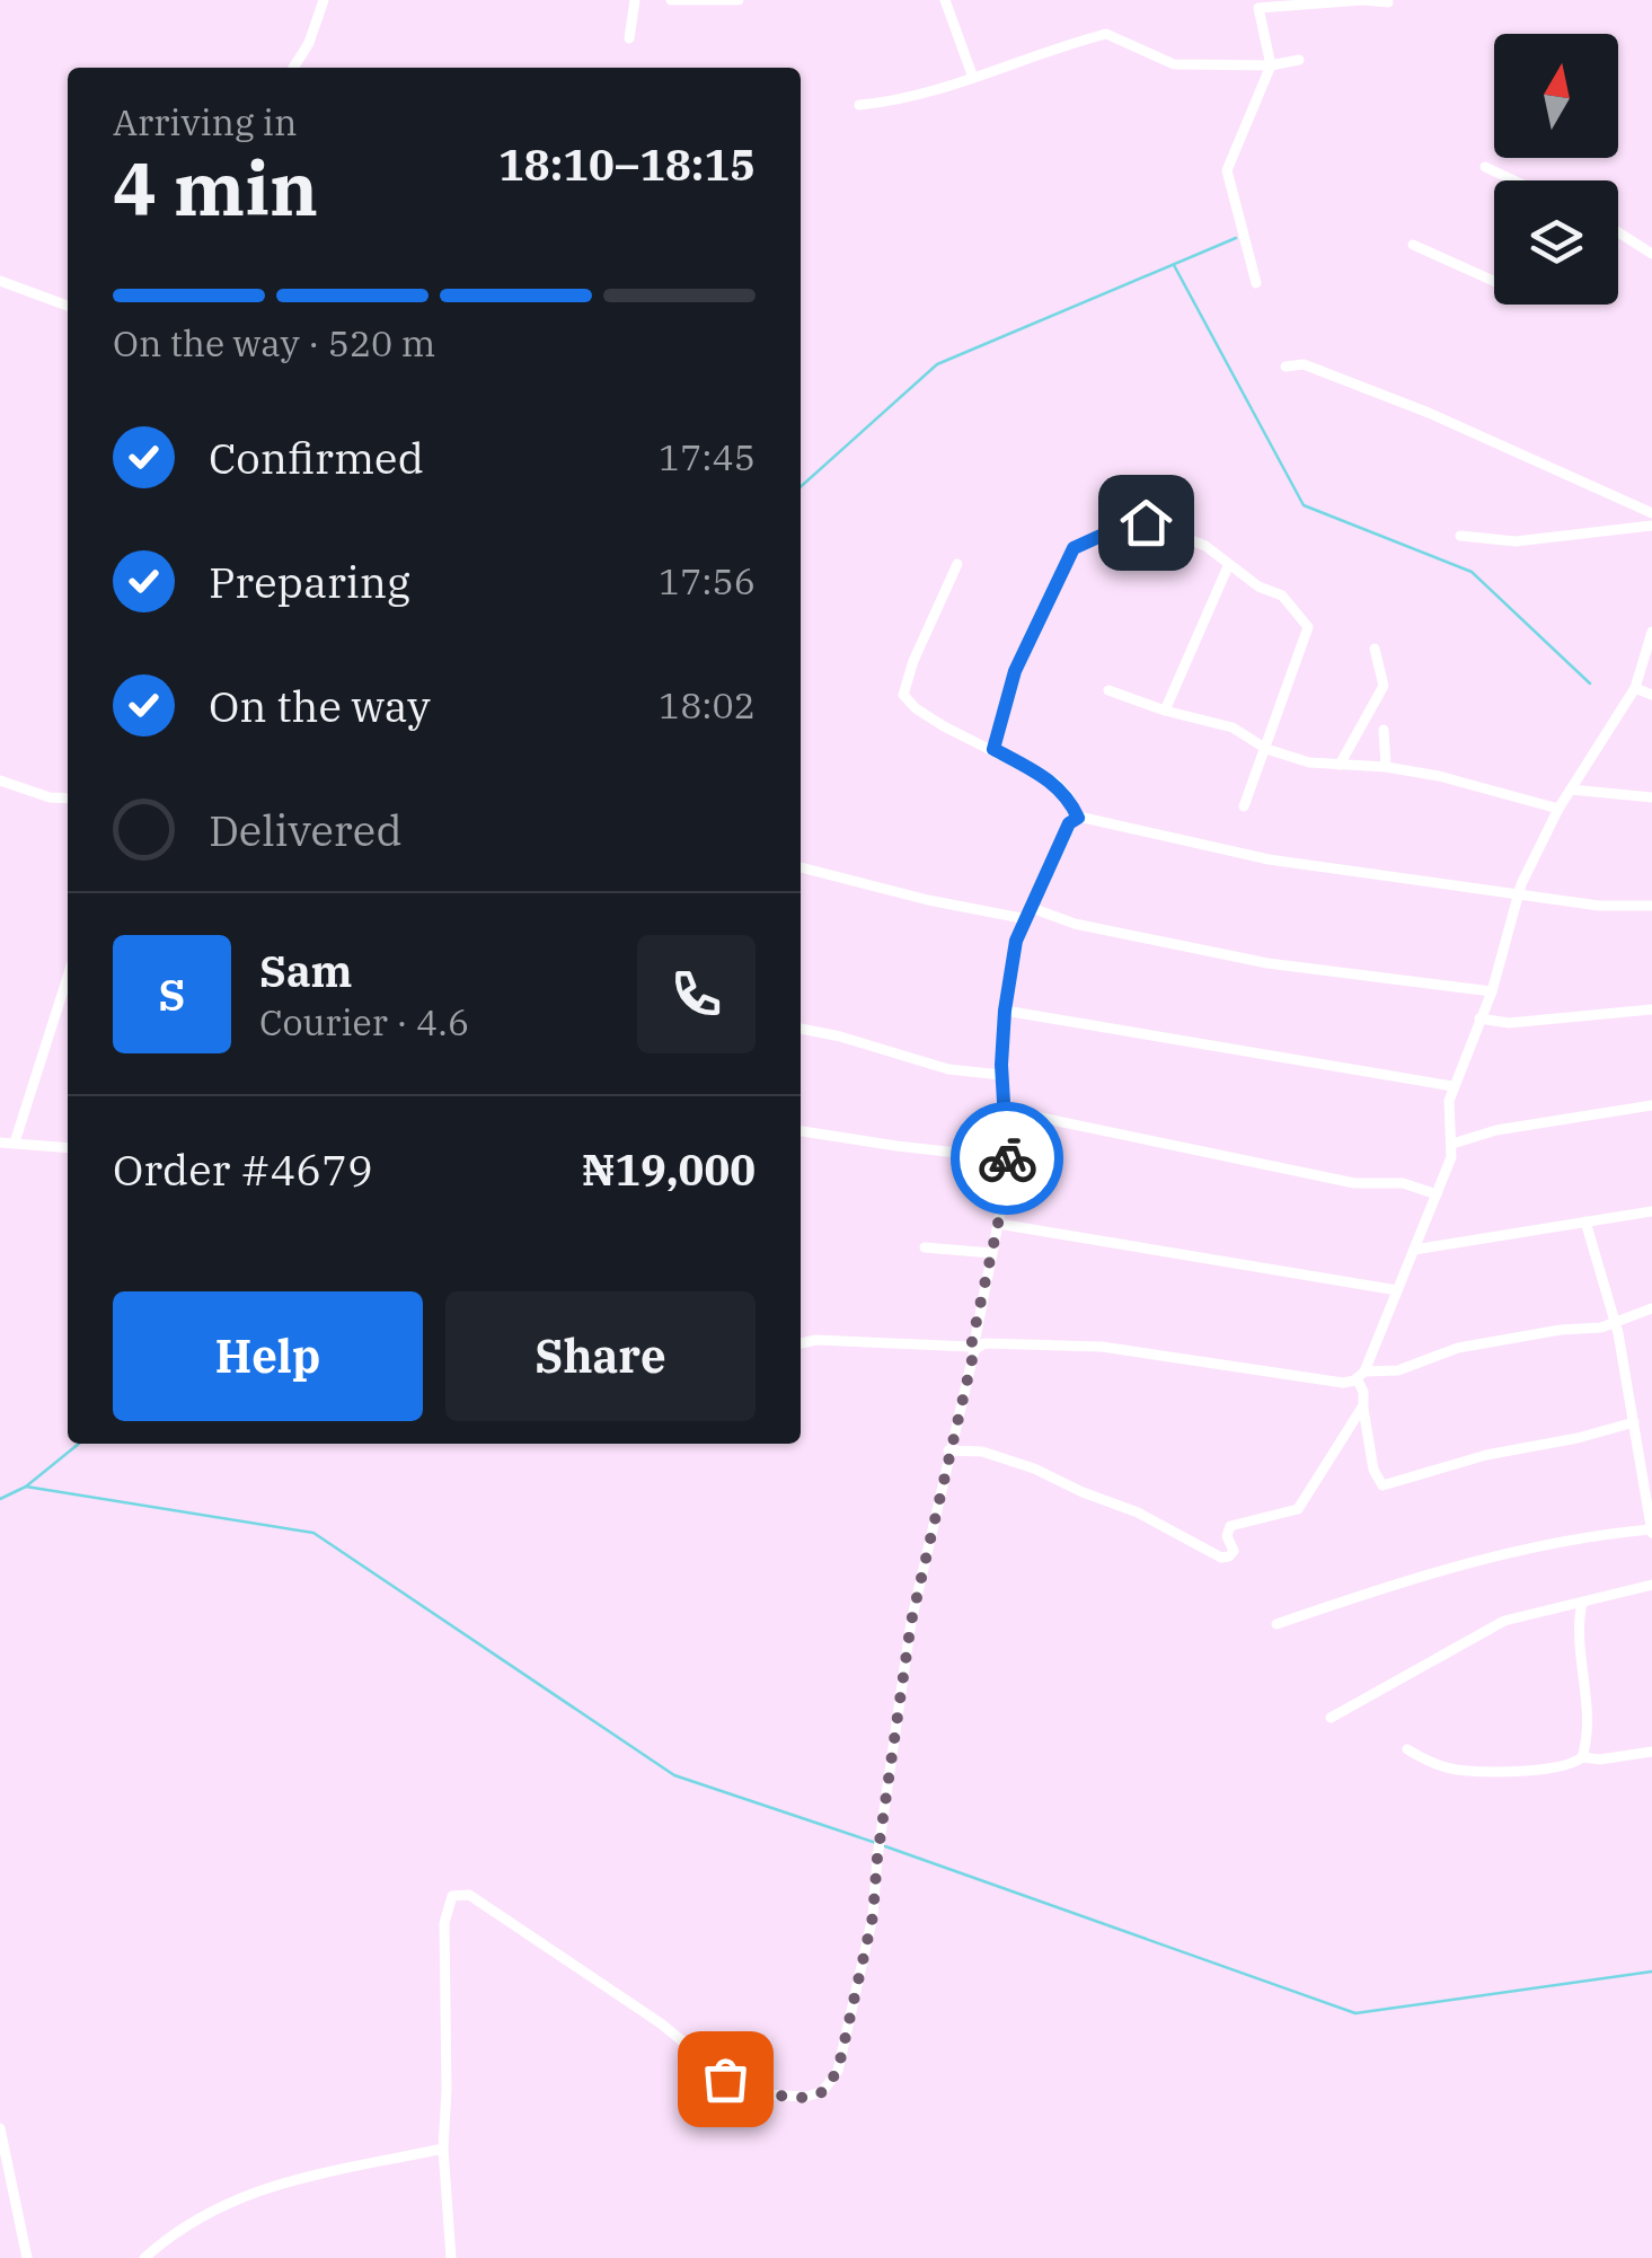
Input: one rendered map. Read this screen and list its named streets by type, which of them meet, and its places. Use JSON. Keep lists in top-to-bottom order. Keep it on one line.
{"north":"top","page":{"heading":["4 min","Arriving in","18:10–18:15"],"panel":["Sam","Courier · 4.6","Order #4679","₦19,000"],"bar":"On the way · 520 m","list":[["Confirmed","17:45"],["Preparing","17:56"],["On the way","18:02"],"Delivered"],"round":"S","buttons":["Help","Share"]}}
